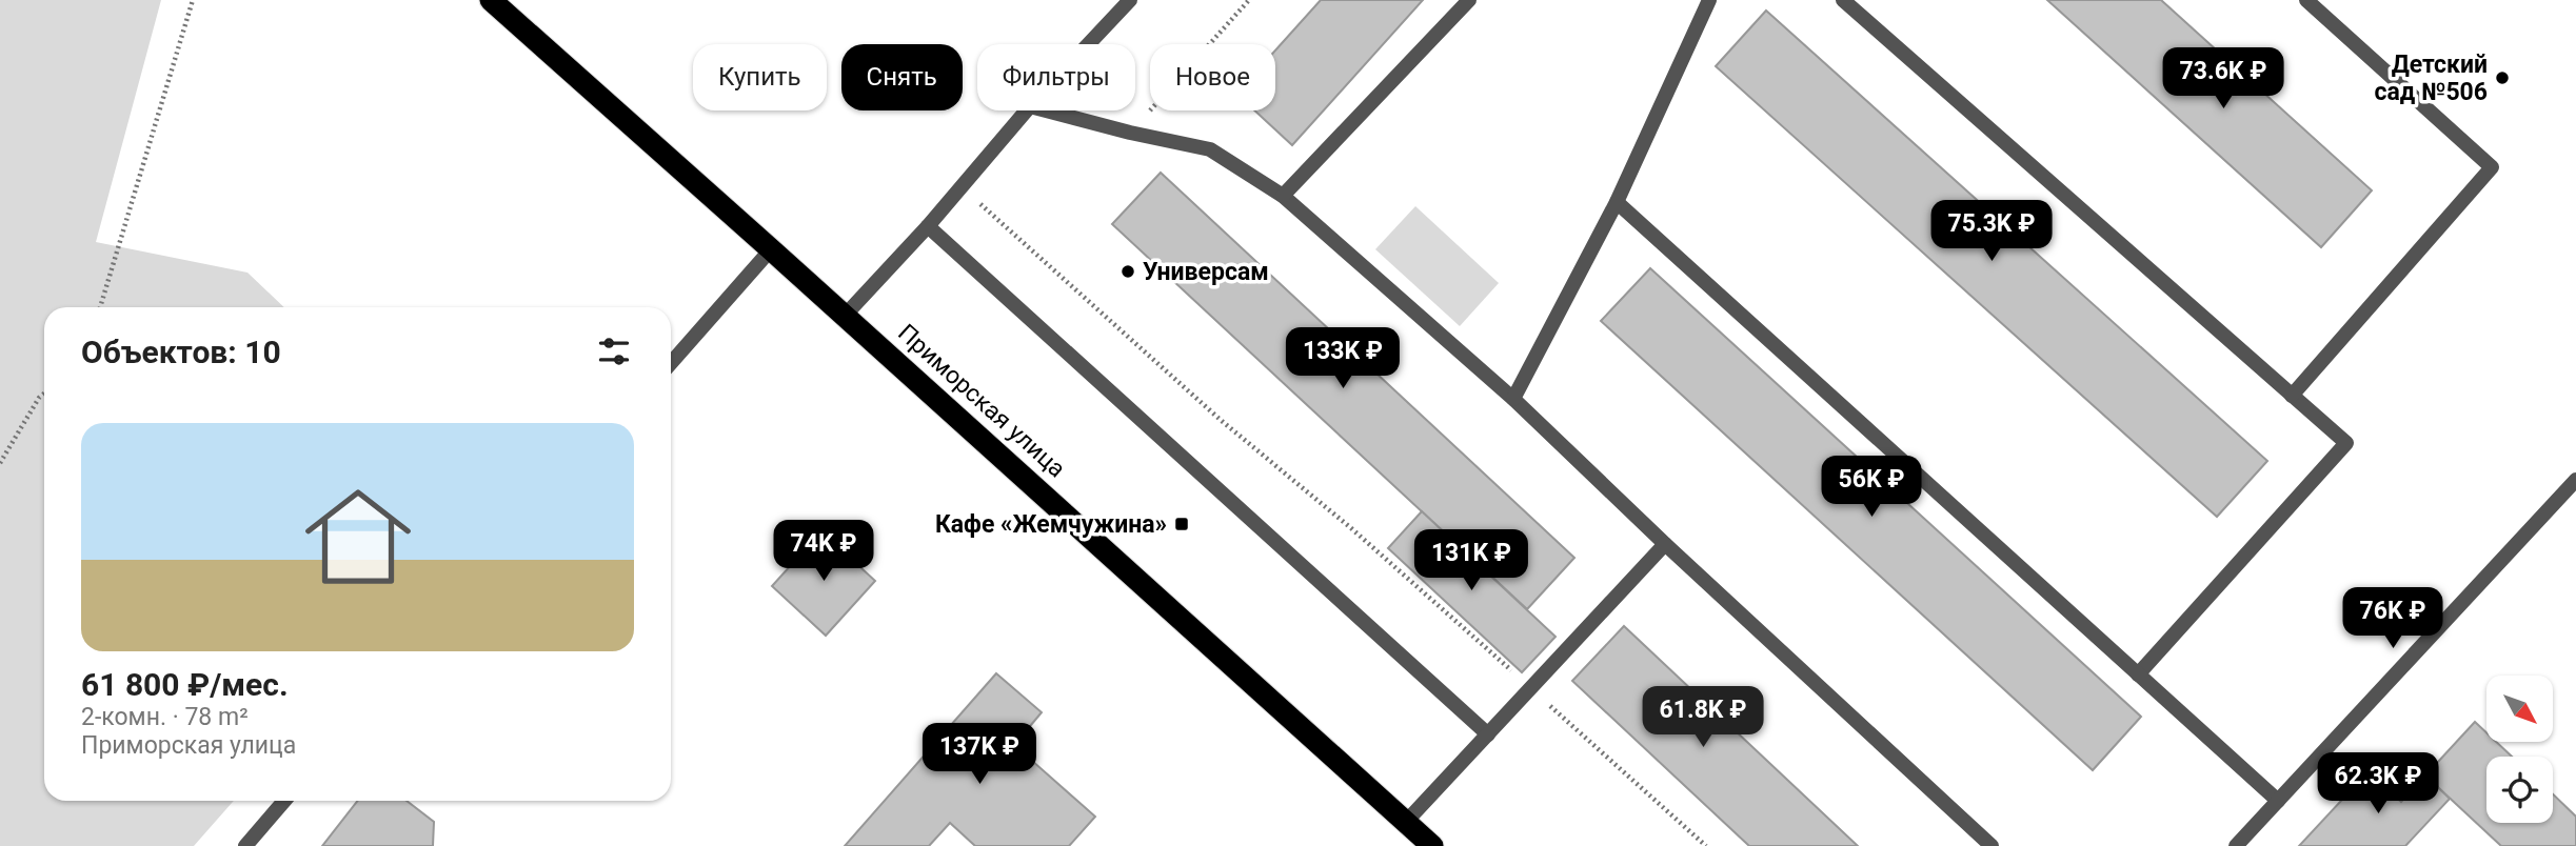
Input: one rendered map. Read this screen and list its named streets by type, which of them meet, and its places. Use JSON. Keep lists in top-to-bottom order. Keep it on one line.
{"streets":{"highway":["Приморская улица"]},"places":{"other":["Детский сад №506","Универсам"],"transit":["Кафе «Жемчужина»"]},"north":"bottom right","page":{"chip":["Купить","Снять","Фильтры","Новое"],"price":["73.6K ₽","75.3K ₽","133K ₽","56K ₽","74K ₽","131K ₽","76K ₽","61.8K ₽","137K ₽","62.3K ₽"],"heading":"Объектов: 10","list":[{"name":"61 800 ₽/мес.","note":"2-комн. · 78 m² · Приморская улица"}]}}
